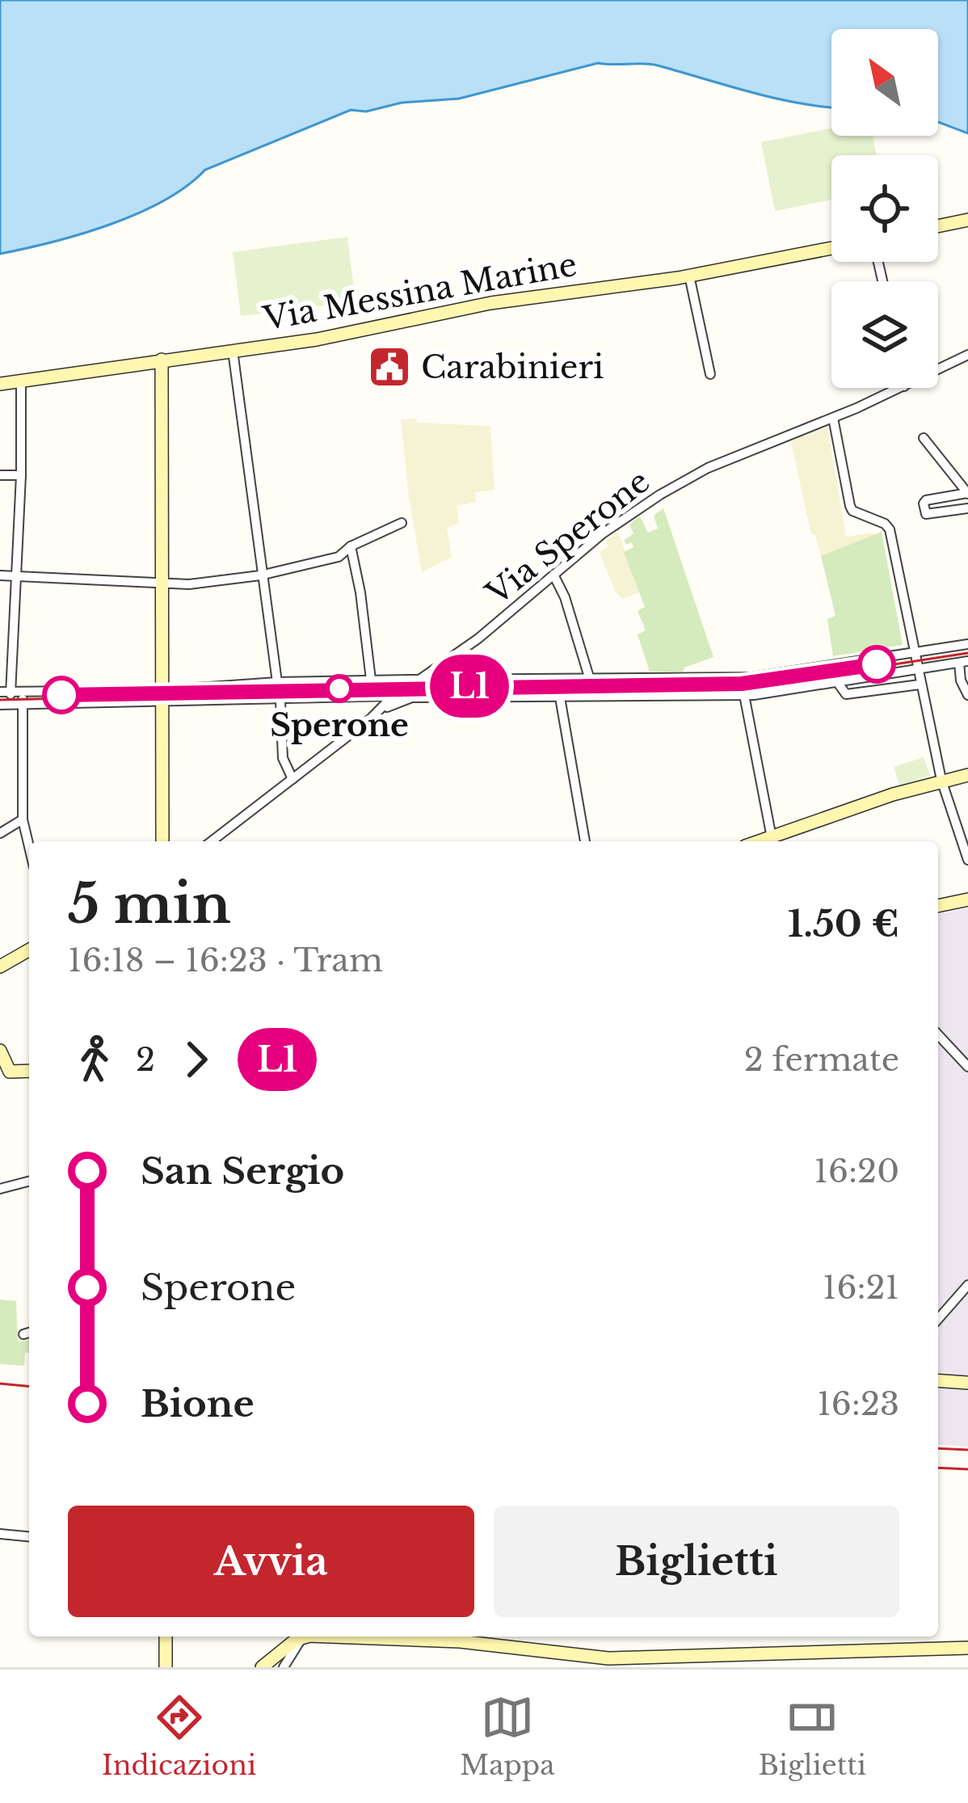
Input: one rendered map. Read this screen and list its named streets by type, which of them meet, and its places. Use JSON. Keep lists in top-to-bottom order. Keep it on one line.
{"streets":{"street":["Via Messina Marine","Via Sperone"]},"places":{"public building":["Carabinieri"],"other":["Sperone"]},"lines":["tram line L1"],"north":"top left","page":{"on_map":"L1","heading":["5 min","16:18 – 16:23 · Tram","1.50 €"],"legs":["2","L1","2 fermate"],"list":[{"name":"San Sergio","value":"16:20"},{"name":"Sperone","value":"16:21"},{"name":"Bione","value":"16:23"}],"buttons":["Avvia","Biglietti"],"tabs":["Indicazioni","Mappa","Biglietti"]}}
